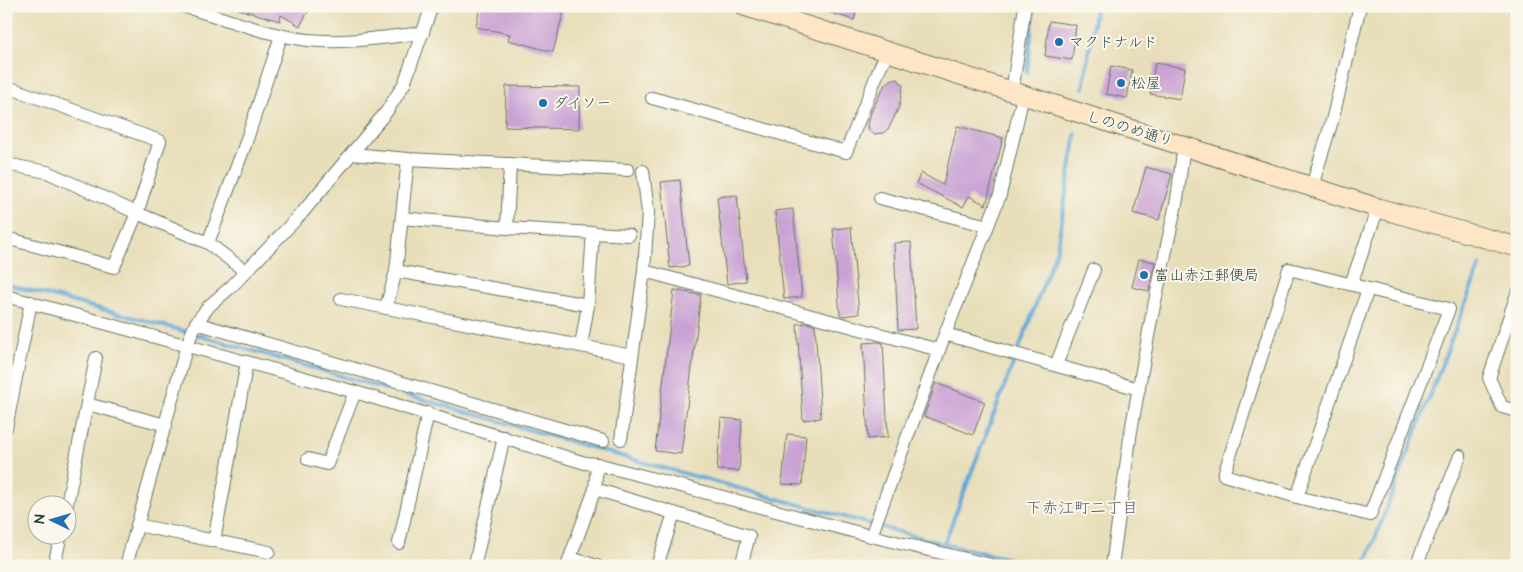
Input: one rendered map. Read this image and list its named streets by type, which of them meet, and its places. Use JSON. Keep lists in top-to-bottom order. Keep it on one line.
{"streets":{"main road":["しののめ通り"]},"districts":["下赤江町二丁目"],"places":["マクドナルド","松屋","ダイソー","富山赤江郵便局"],"north":"left"}
